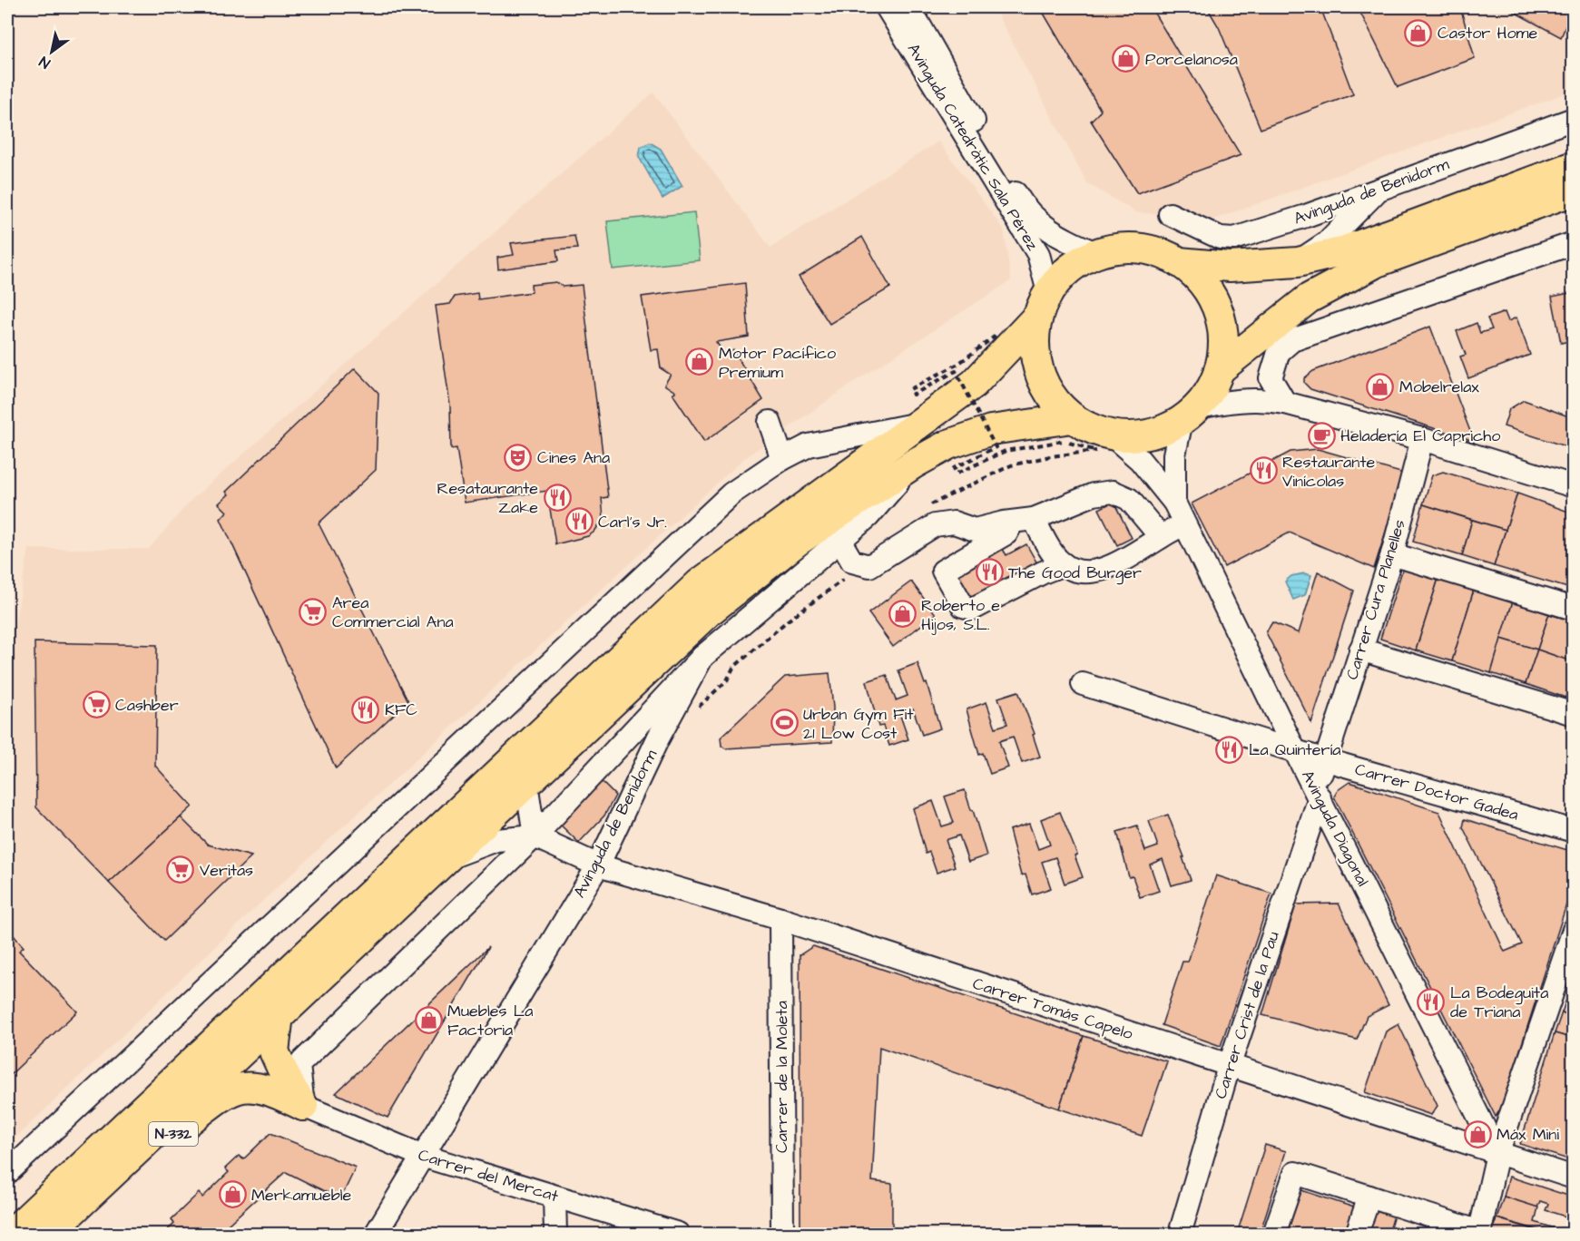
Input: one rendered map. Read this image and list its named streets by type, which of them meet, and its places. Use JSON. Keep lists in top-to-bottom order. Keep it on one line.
{"streets":{"main road":["N-332"],"street":["Avinguda Catedràtic Sala Pérez","Avinguda de Benidorm","Carrer Cura Planelles","Carrer Doctor Gadea","Avinguda Diagonal","Carrer Tomás Capelo","Carrer Crist de la Pau","Carrer de la Moleta","Carrer del Mercat"]},"crossings":[["Avinguda Catedràtic Sala Pérez","Avinguda Diagonal"],["Avinguda de Benidorm","Carrer Tomás Capelo"],["Avinguda de Benidorm","Carrer del Mercat"],["Carrer Cura Planelles","Carrer Doctor Gadea"],["Carrer Cura Planelles","Avinguda Diagonal"],["Carrer Cura Planelles","Carrer Crist de la Pau"],["Carrer Doctor Gadea","Avinguda Diagonal"],["Avinguda Diagonal","Carrer Tomás Capelo"],["Avinguda Diagonal","Carrer Crist de la Pau"],["Carrer Tomás Capelo","Carrer Crist de la Pau"],["Carrer Tomás Capelo","Carrer de la Moleta"],["N-332","Carrer del Mercat"]],"places":{"shop":["Castor Home","Porcelanosa","Motor Pacífico Premium","Mobelrelax","Roberto e Hijos, S.L.","Muebles La Factoria","Máx Mini","Merkamueble"],"cafe":["Heladería El Capricho"],"theatre":["Cines Ana"],"restaurant":["Restaurante Vinícolas","Resataurante Zake","Carl's Jr.","The Good Burger","KFC","La Quintería","La Bodeguita de Triana"],"supermarket":["Area Commercial Ana","Cashber","Veritas"],"sports":["Urban Gym Fit 21 Low Cost"]},"north":"bottom left"}
